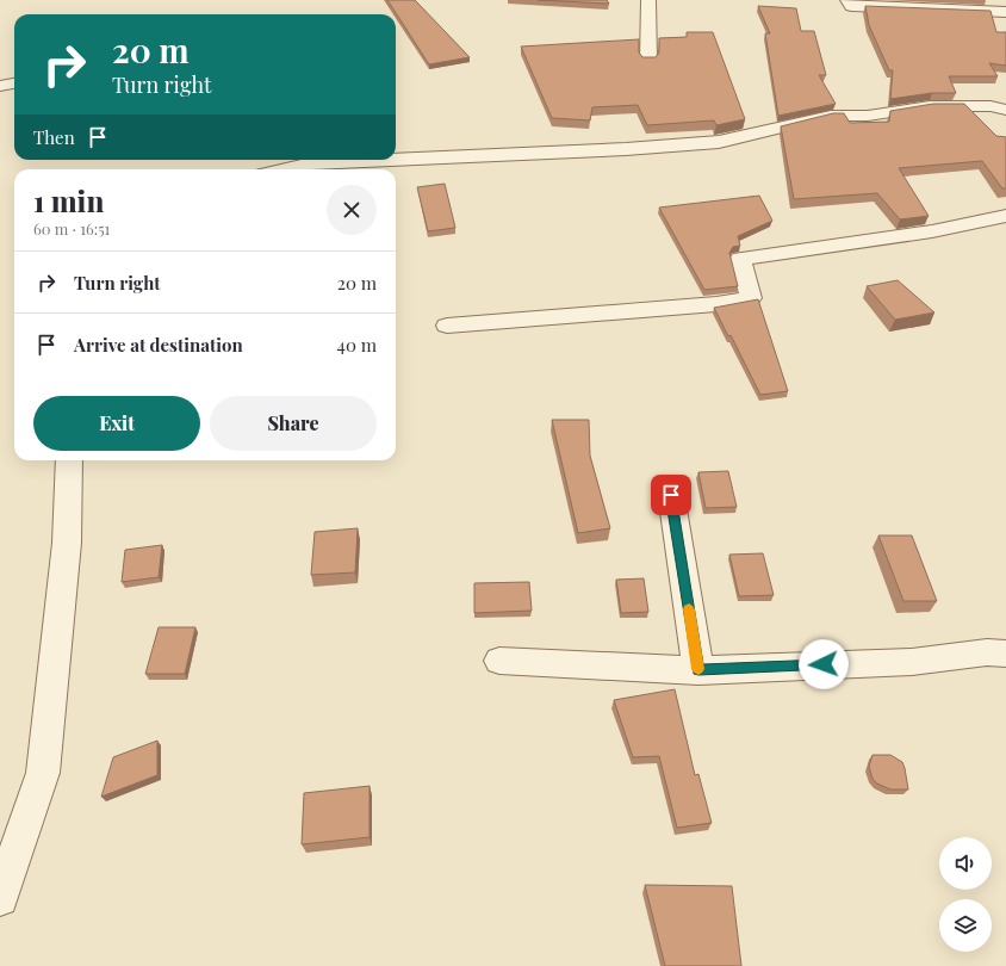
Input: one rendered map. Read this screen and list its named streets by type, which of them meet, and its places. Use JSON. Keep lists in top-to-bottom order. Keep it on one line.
{"page":{"turn":["20 m","Turn right"],"then":"Then","heading":["1 min","60 m · 16:51"],"list":[{"name":"Turn right","value":"20 m"},{"name":"Arrive at destination","value":"40 m"}],"buttons":["Exit","Share"]}}
